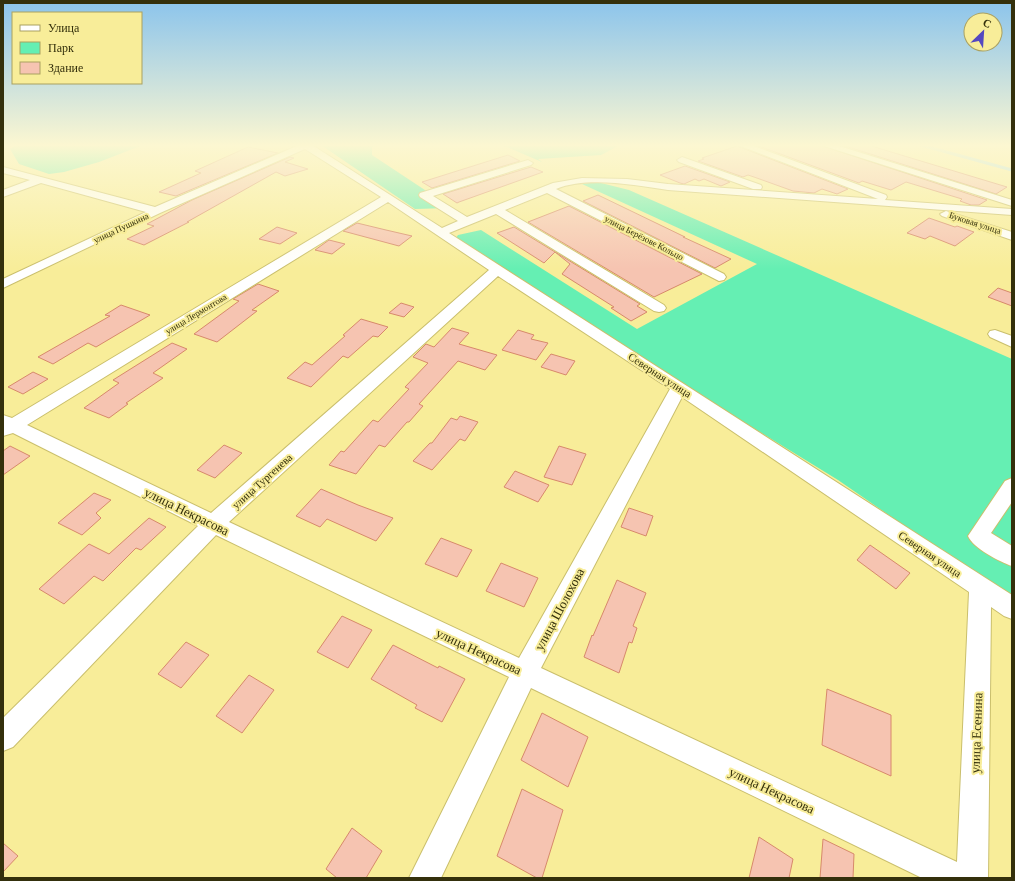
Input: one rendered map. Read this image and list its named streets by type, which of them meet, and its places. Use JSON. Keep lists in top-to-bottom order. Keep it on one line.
{"streets":{"street":["Буковая улица","улица Пушкина","улица Берёзове Кольцо","улица Лермонтова","Северная улица","улица Тургенева","улица Некрасова","улица Шолохова","улица Есенина"]},"crossings":[["улица Лермонтова","Северная улица"],["улица Лермонтова","улица Некрасова"],["Северная улица","улица Тургенева"],["Северная улица","улица Шолохова"],["Северная улица","улица Есенина"],["улица Тургенева","улица Некрасова"],["улица Некрасова","улица Шолохова"]],"legend":["Улица","Парк","Здание"],"north":"top right"}
